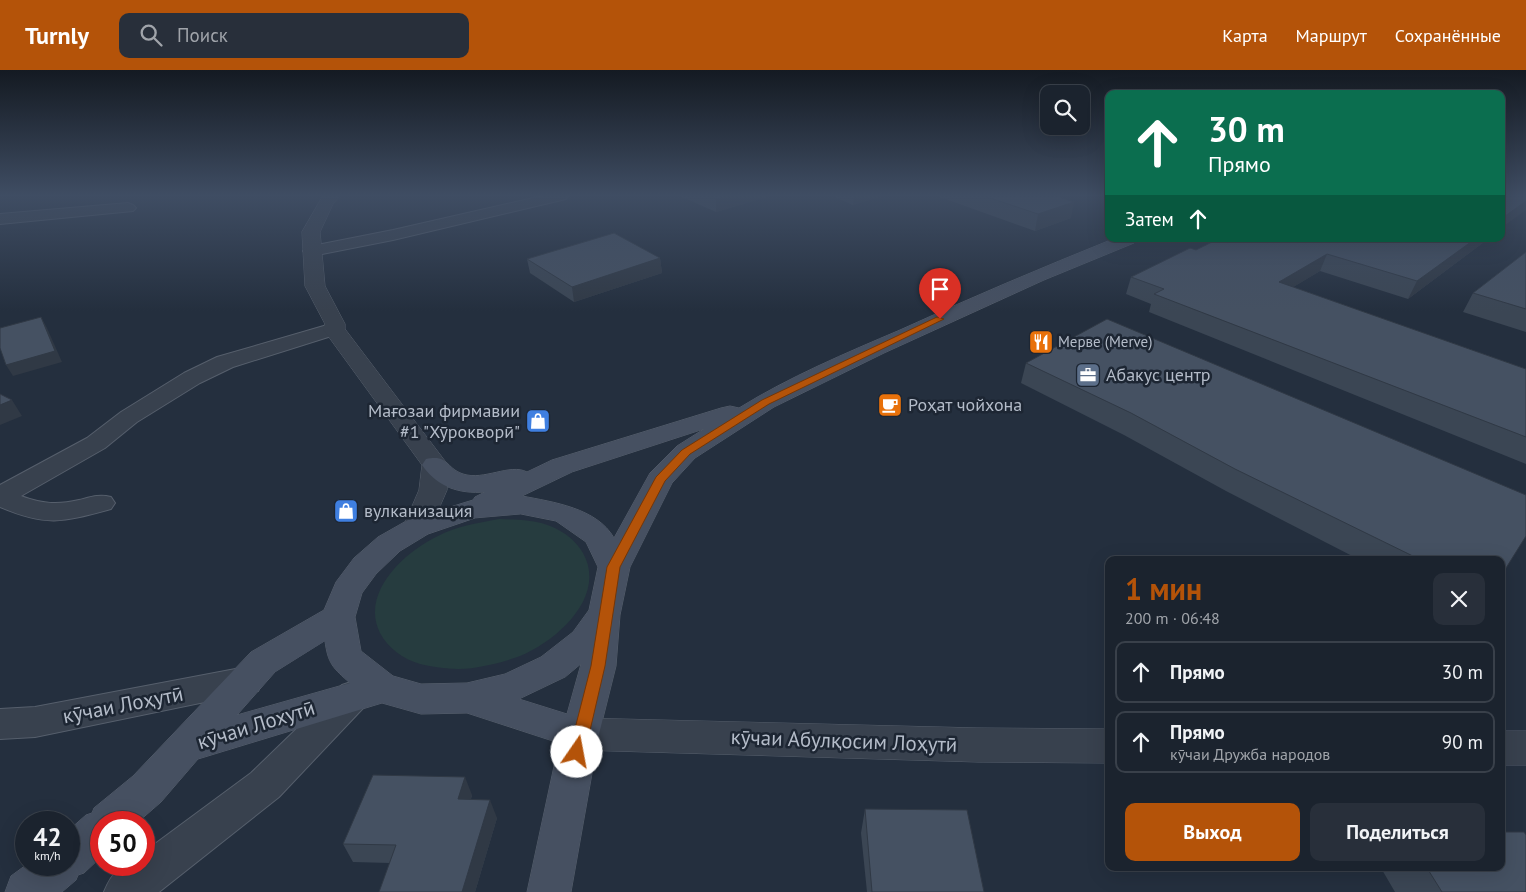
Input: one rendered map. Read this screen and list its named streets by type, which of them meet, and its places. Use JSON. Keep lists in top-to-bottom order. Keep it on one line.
{"streets":{"main road":["кӯчаи Лохутӣ"],"street":["кӯчаи Лоҳутӣ","кӯчаи Абулқосим Лоҳутӣ"]},"places":{"restaurant":["Мерве (Merve)"],"office":["Абакус центр"],"cafe":["Роҳат чойхона"],"shop":["Мағозаи фирмавии #1 \"Хӯрокворӣ\"","вулканизация"]},"page":{"header":"Turnly","search":"Поиск","nav":["Карта","Маршрут","Сохранённые"],"turn":["30 m","Прямо"],"then":"Затем","heading":["1 мин","200 m · 06:48"],"list":[{"name":"Прямо","value":"30 m"},{"name":"Прямо","note":"кӯчаи Дружба народов","value":"90 m"}],"buttons":["Выход","Поделиться"],"speed":"42 km/h","limit":"50"}}
